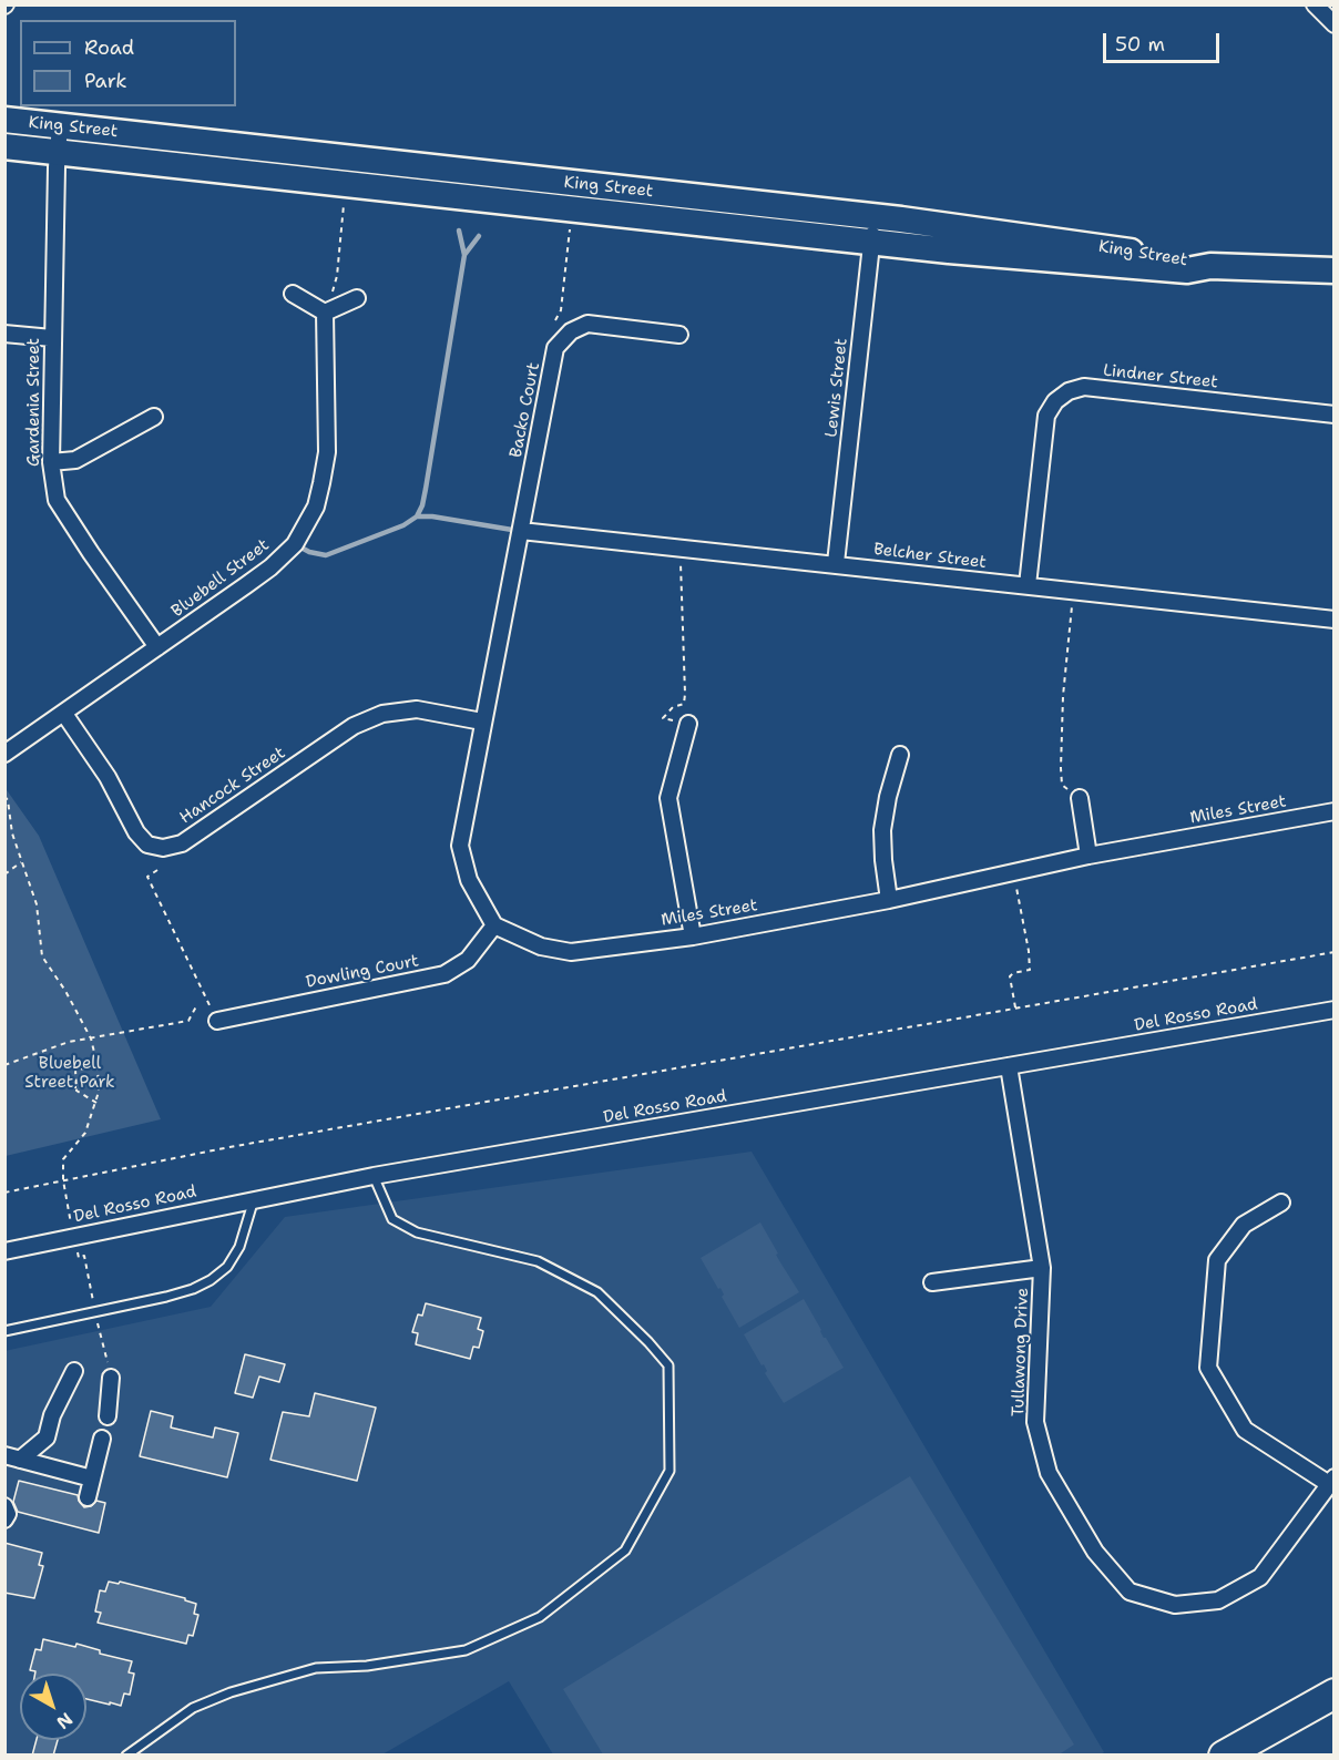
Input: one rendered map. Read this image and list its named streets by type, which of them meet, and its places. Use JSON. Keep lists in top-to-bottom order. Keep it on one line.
{"streets":{"main road":["King Street"],"street":["Lindner Street","Lewis Street","Gardenia Street","Backo Court","Belcher Street","Bluebell Street","Hancock Street","Miles Street","Dowling Court","Del Rosso Road","Tullawong Drive"]},"crossings":[["King Street","Lewis Street"],["King Street","Gardenia Street"],["Lindner Street","Belcher Street"],["Lewis Street","Belcher Street"],["Gardenia Street","Bluebell Street"],["Backo Court","Belcher Street"],["Bluebell Street","Hancock Street"],["Miles Street","Dowling Court"],["Del Rosso Road","Tullawong Drive"]],"parks":["Bluebell Street Park"],"legend":["Road","Park"],"scale_bar":"50 m","north":"bottom right"}
